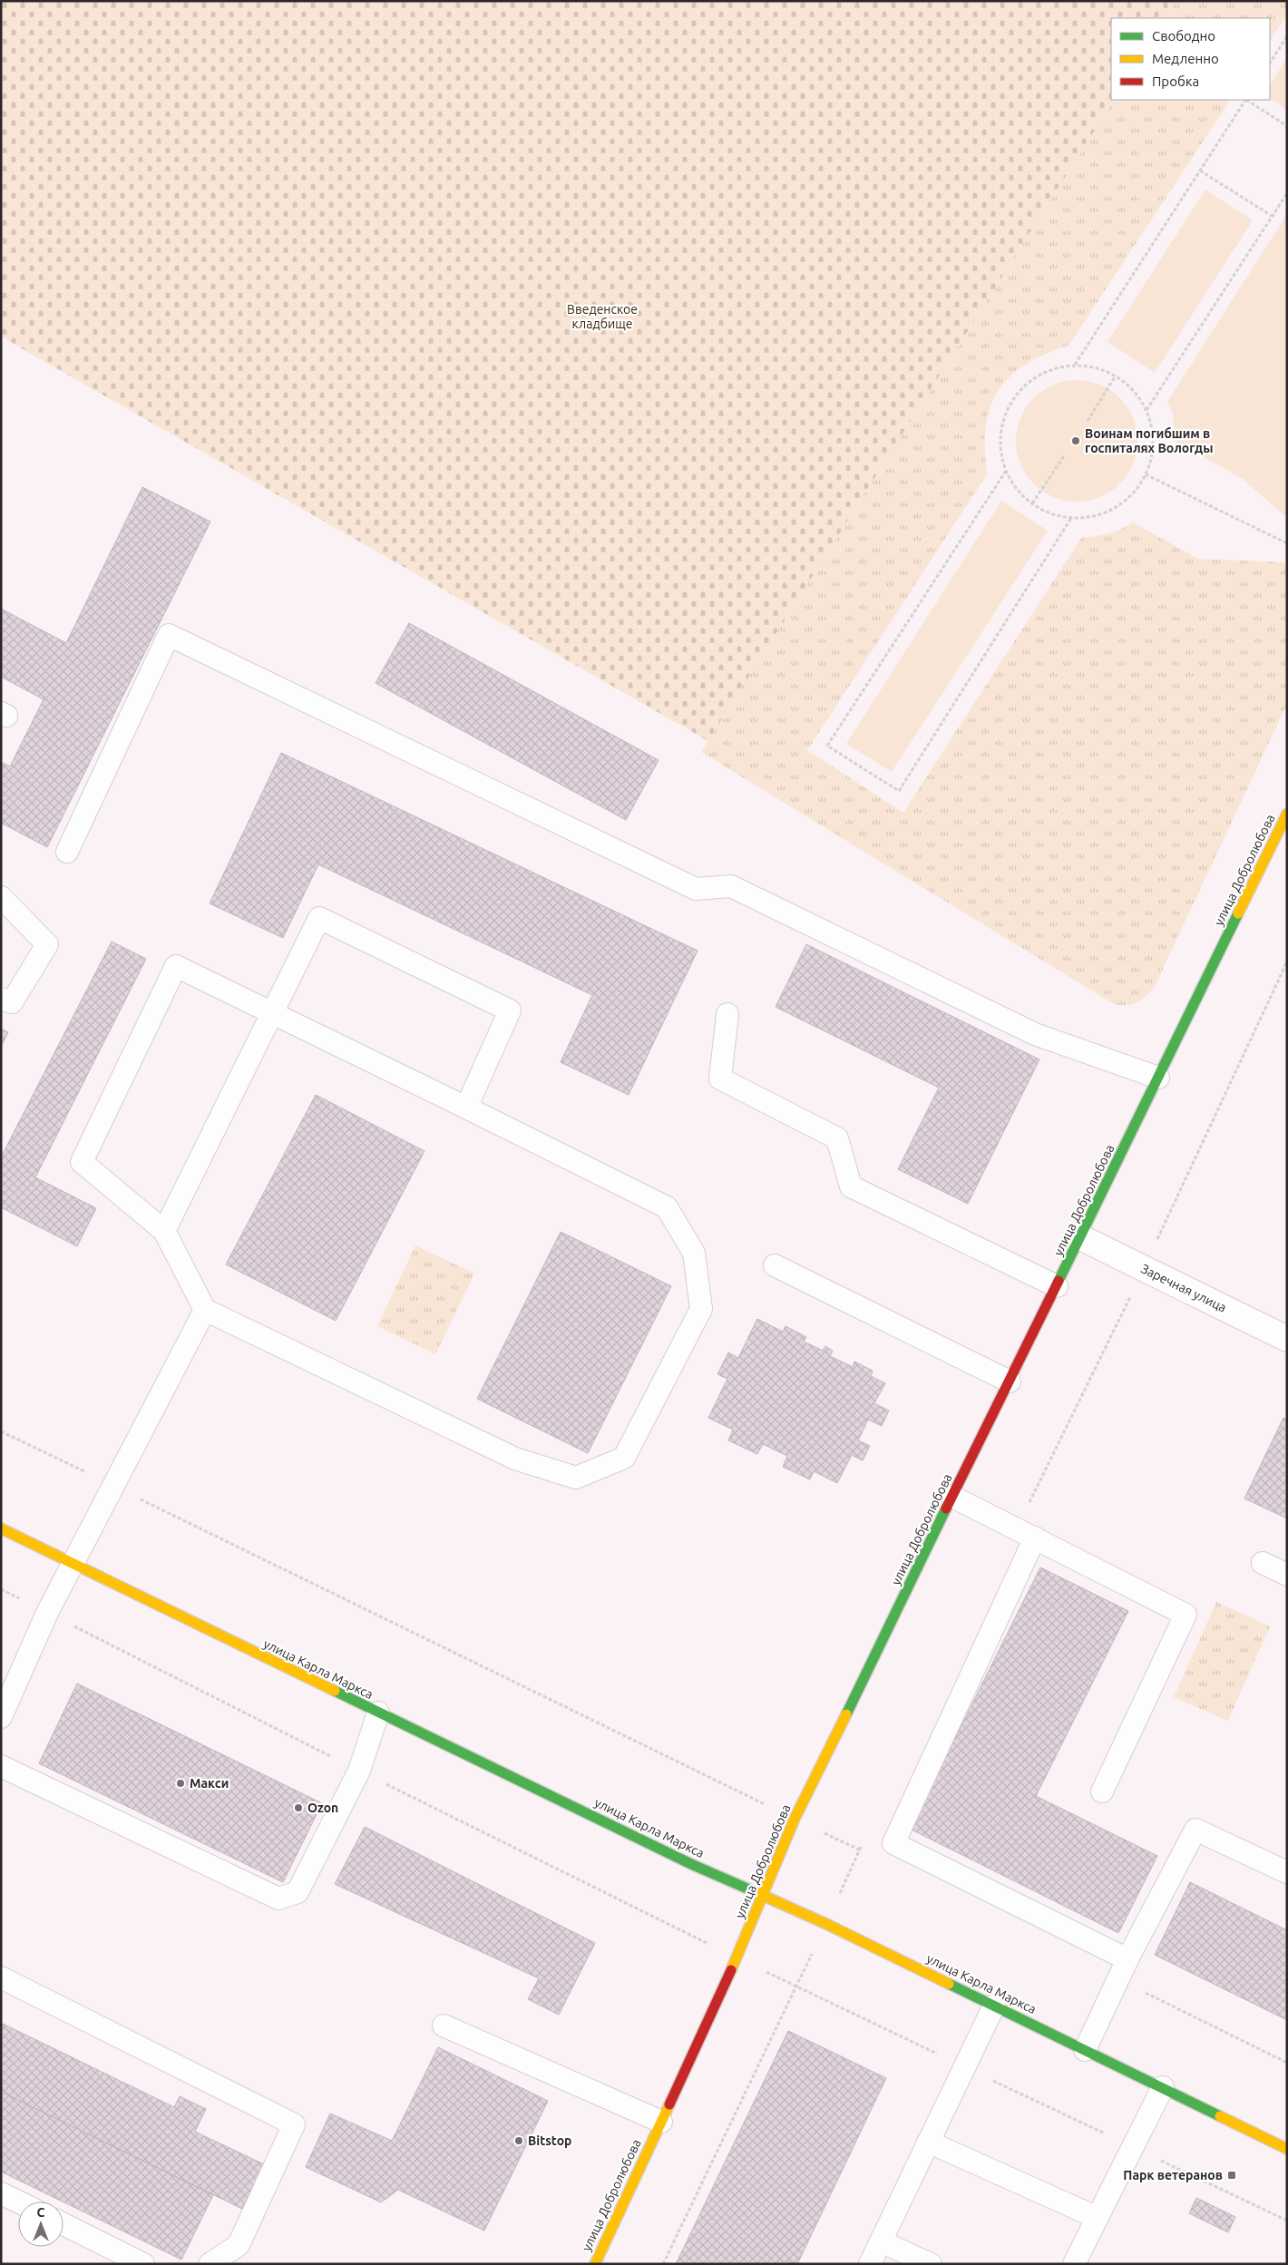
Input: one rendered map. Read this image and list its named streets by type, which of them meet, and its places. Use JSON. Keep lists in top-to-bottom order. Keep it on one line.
{"streets":{"street":["улица Добролюбова","Заречная улица","улица Карла Маркса"]},"crossings":[["улица Добролюбова","Заречная улица"],["улица Добролюбова","улица Карла Маркса"]],"parks":["Введенское кладбище"],"places":{"other":["Воинам погибшим в госпиталях Вологды","Макси","Ozon","Bitstop"],"transit":["Парк ветеранов"]},"legend":["Свободно","Медленно","Пробка"],"north":"top"}
